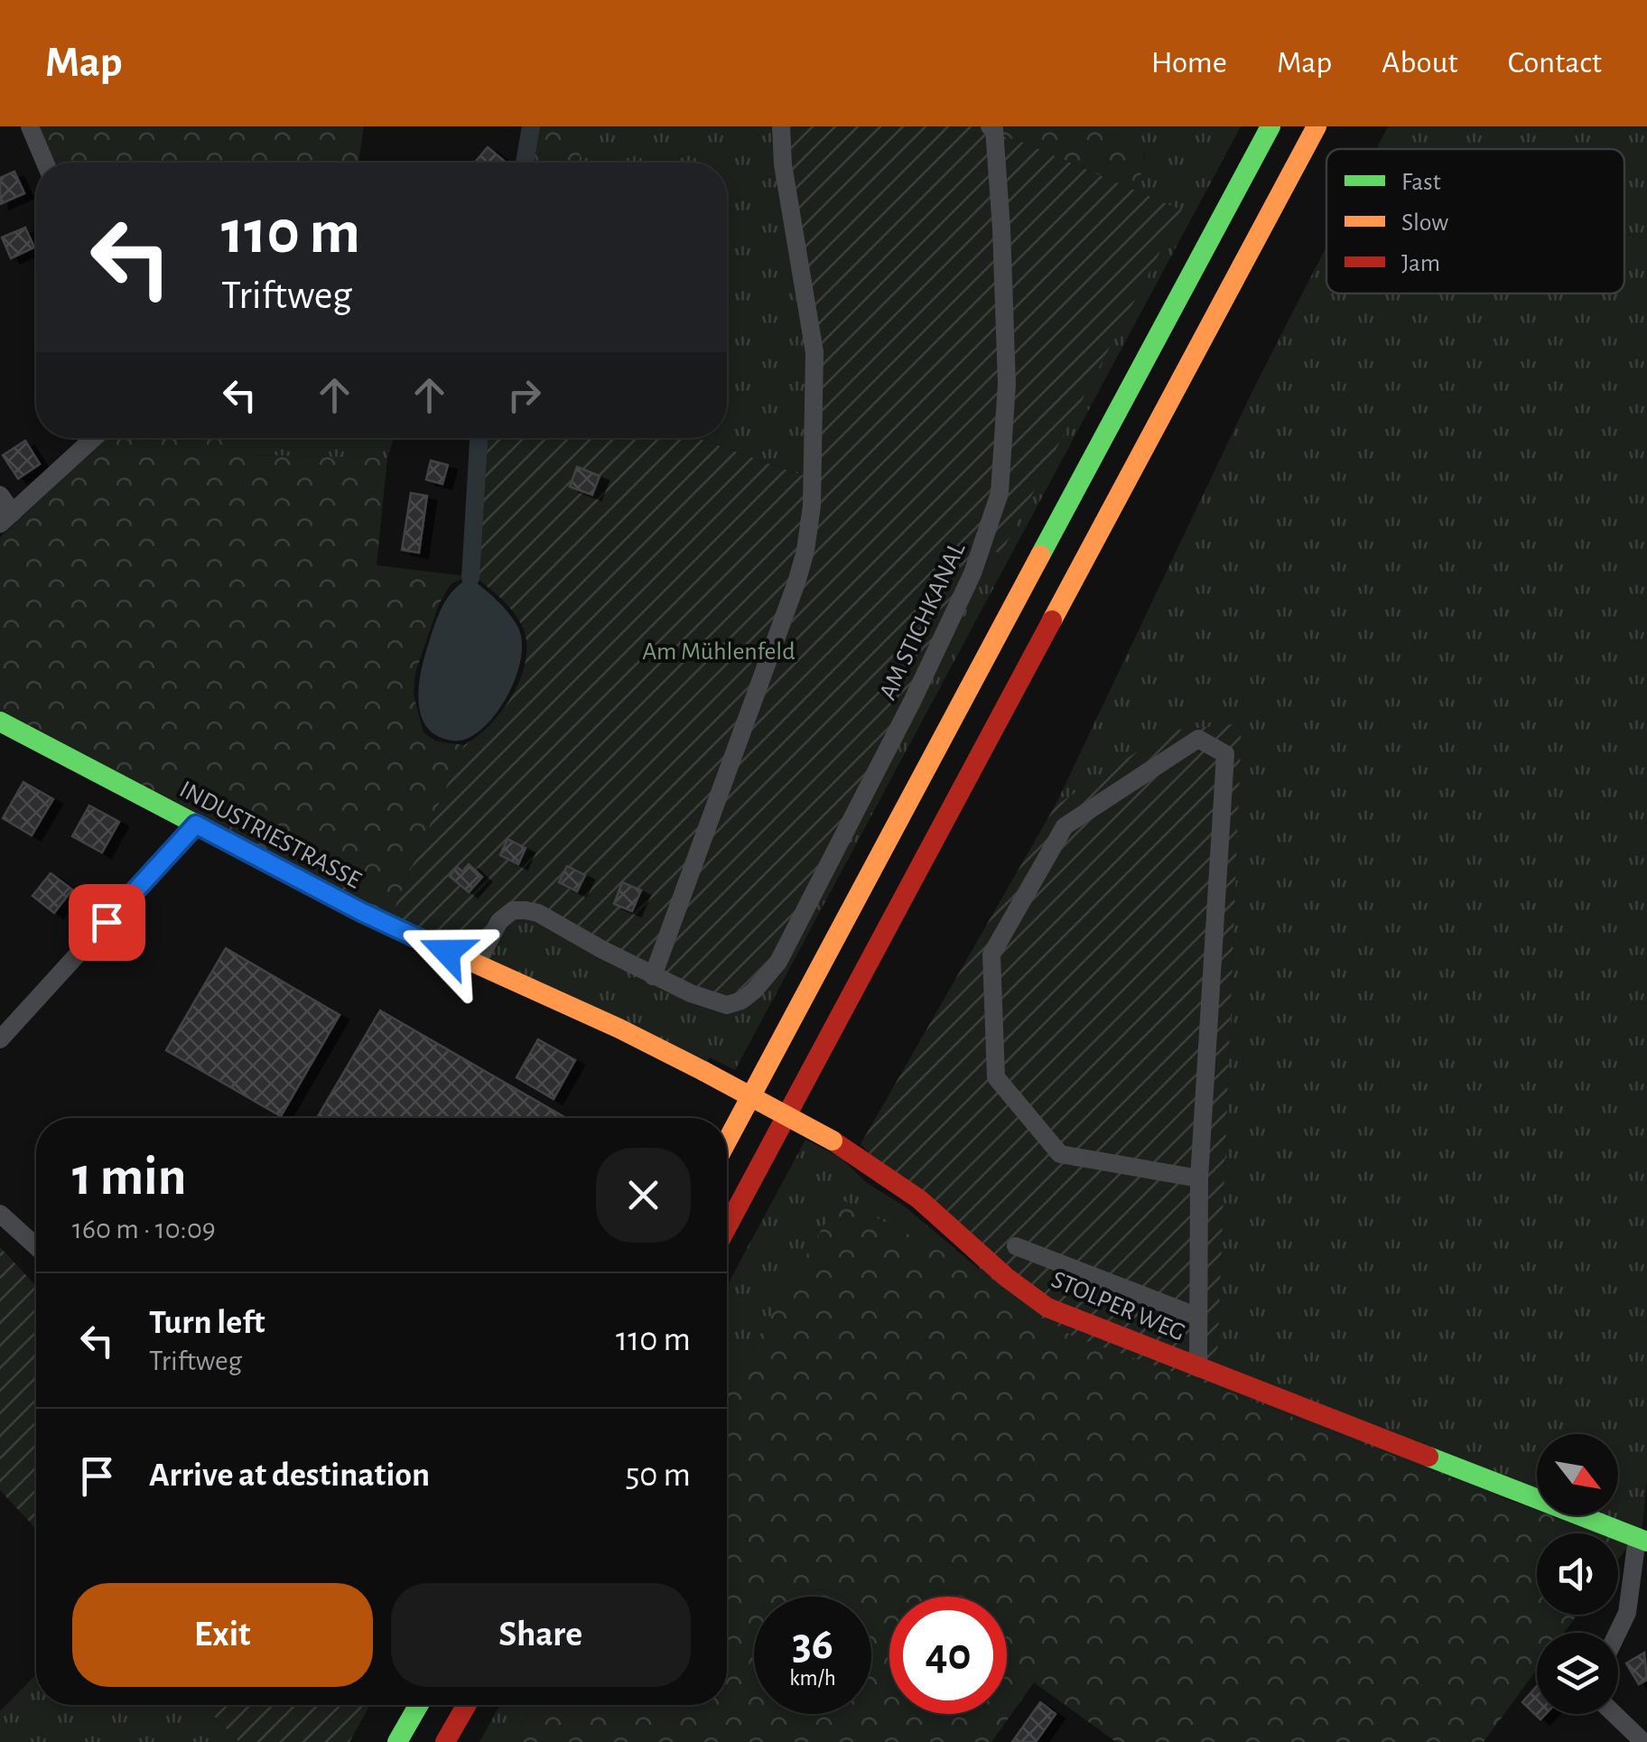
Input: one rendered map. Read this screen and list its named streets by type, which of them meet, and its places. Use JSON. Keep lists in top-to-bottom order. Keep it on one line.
{"streets":{"main road":["INDUSTRIESTRASSE","STOLPER WEG"],"street":["AM STICHKANAL"]},"crossings":[["AM STICHKANAL","INDUSTRIESTRASSE"],["INDUSTRIESTRASSE","STOLPER WEG"]],"parks":["Am Mühlenfeld"],"legend":["Fast","Slow","Jam"],"north":"bottom right","page":{"header":"Map","nav":["Home","Map","About","Contact"],"turn":["110 m","Triftweg"],"heading":["1 min","160 m · 10:09"],"list":[{"name":"Turn left","note":"Triftweg","value":"110 m"},{"name":"Arrive at destination","value":"50 m"}],"buttons":["Exit","Share"],"speed":"36 km/h","limit":"40"}}
